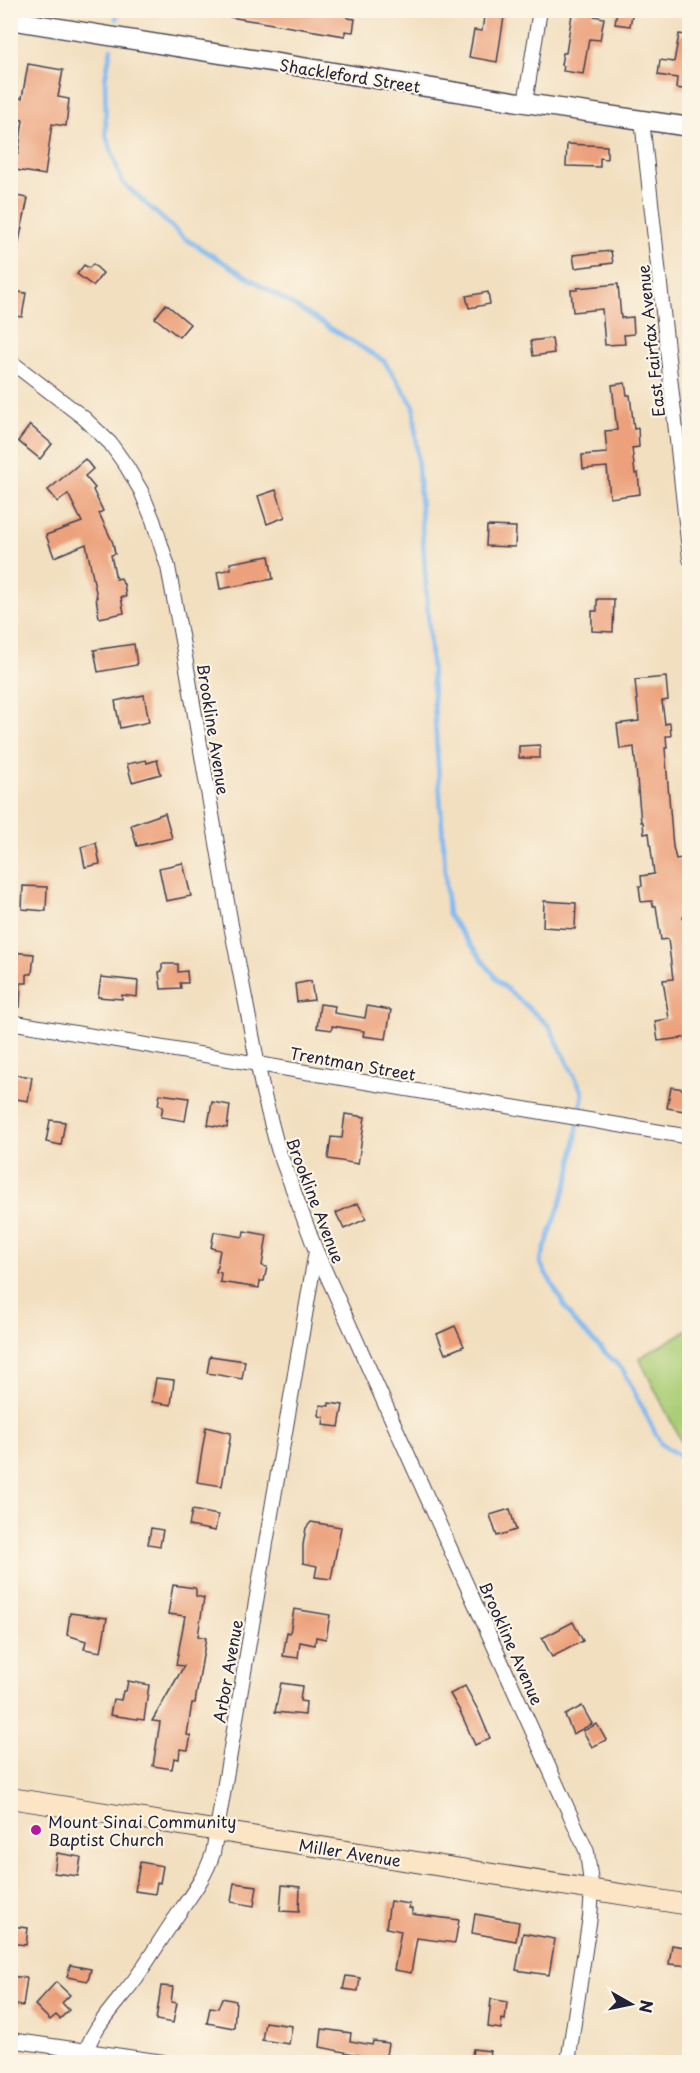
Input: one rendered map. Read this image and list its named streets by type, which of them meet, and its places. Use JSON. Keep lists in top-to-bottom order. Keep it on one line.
{"streets":{"main road":["Miller Avenue"],"street":["Shackleford Street","East Fairfax Avenue","Brookline Avenue","Trentman Street","Arbor Avenue"]},"crossings":[["Shackleford Street","East Fairfax Avenue"],["Brookline Avenue","Trentman Street"],["Brookline Avenue","Arbor Avenue"],["Brookline Avenue","Miller Avenue"],["Arbor Avenue","Miller Avenue"]],"places":["Mount Sinai Community Baptist Church"],"north":"right"}
